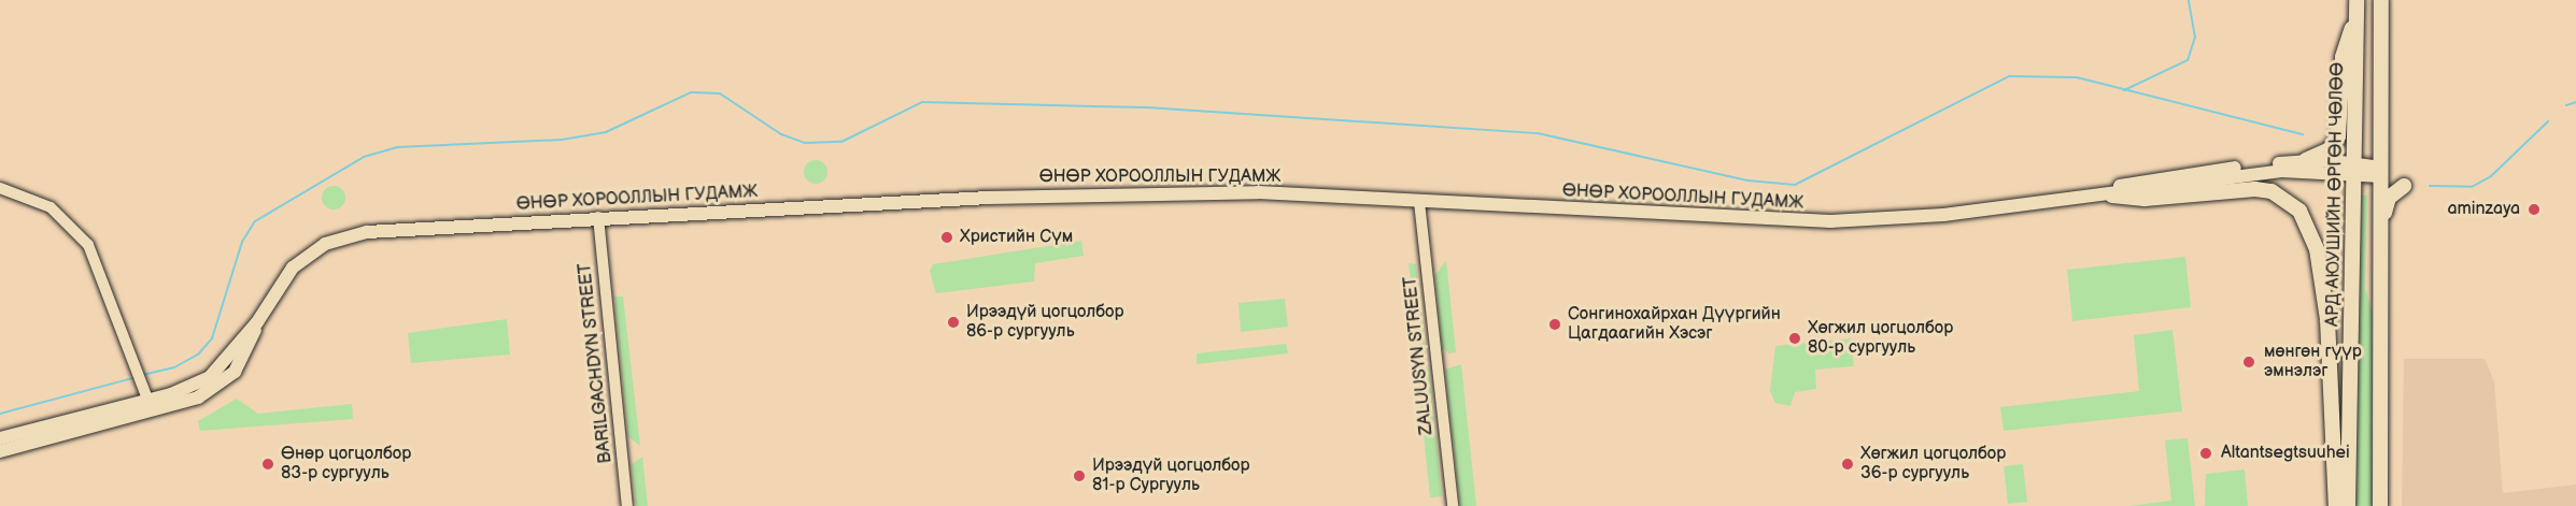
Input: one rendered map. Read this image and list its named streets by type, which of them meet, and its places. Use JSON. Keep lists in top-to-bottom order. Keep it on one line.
{"streets":{"main road":["ӨНӨР ХОРООЛЛЫН ГУДАМЖ","АРД АЮУШИЙН ӨРГӨН ЧӨЛӨӨ"],"street":["ZALUUSYN STREET","BARILGACHDYN STREET"]},"crossings":[["ӨНӨР ХОРООЛЛЫН ГУДАМЖ","ZALUUSYN STREET"],["ӨНӨР ХОРООЛЛЫН ГУДАМЖ","BARILGACHDYN STREET"]],"places":["aminzaya","Христийн Сүм","Ирээдүй цогцолбор 86-р сургууль","Сонгинохайрхан Дүүргийн Цагдаагийн Хэсэг","Хөгжил цогцолбор 80-р сургууль","мөнгөн гүүр эмнэлэг","Altantsegtsuuhei","Өнөр цогцолбор 83-р сургууль","Хөгжил цогцолбор 36-р сургууль","Ирээдүй цогцолбор 81-р Сургууль"]}
